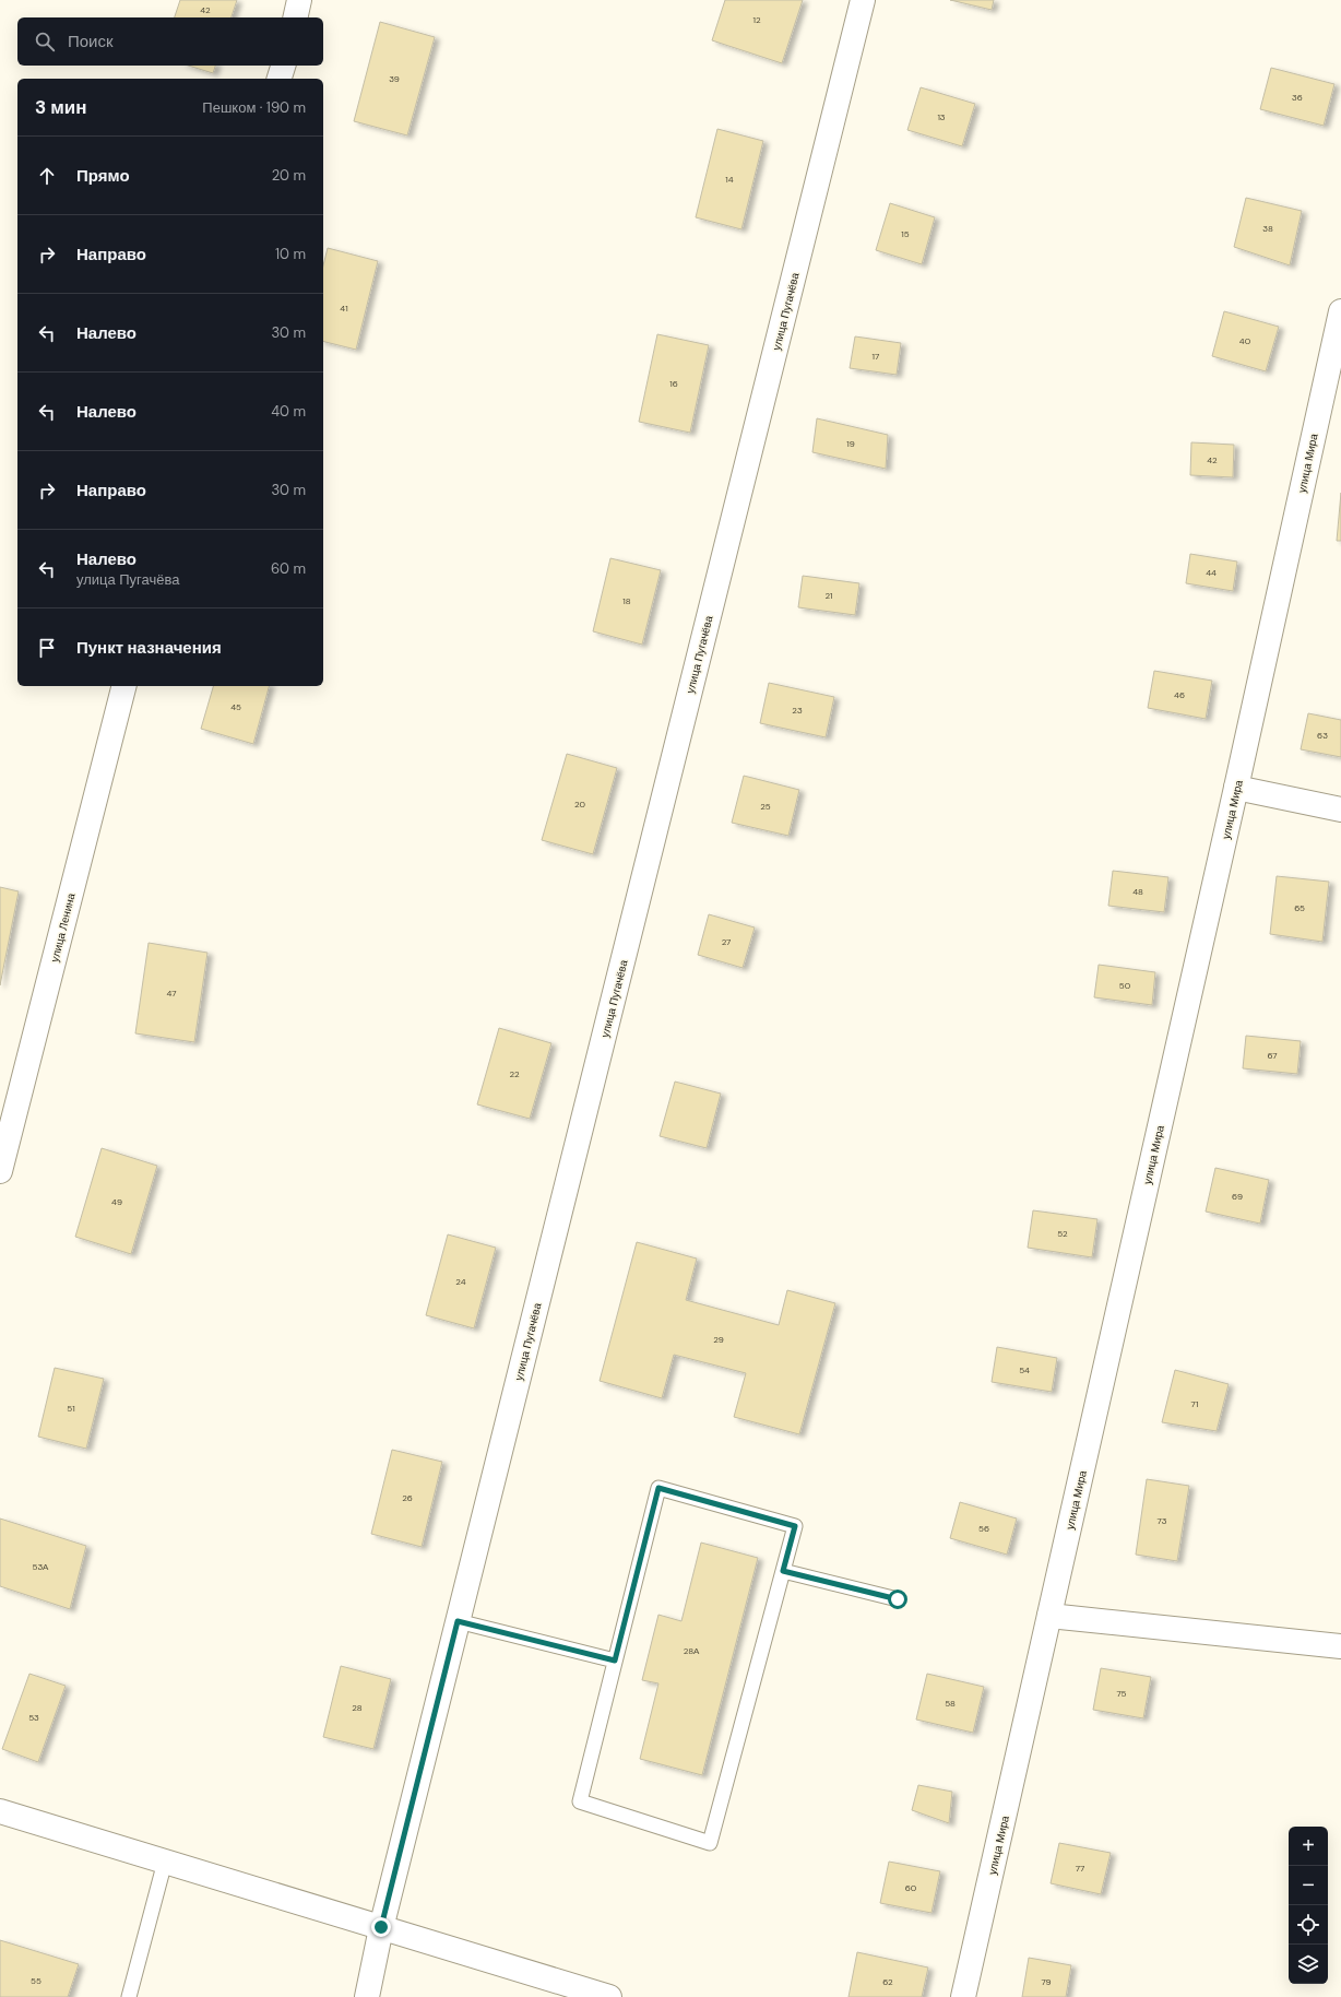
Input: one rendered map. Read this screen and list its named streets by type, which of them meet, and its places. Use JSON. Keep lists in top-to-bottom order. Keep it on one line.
{"streets":{"street":["улица Пугачёва","улица Мира","улица Ленина"]},"house_numbers":["42","12","39","36","13","14","38","15","41","40","17","16","19","42","44","21","18","46","45","23","63","20","25","48","65","27","50","47","67","22","69","49","52","24","29","54","71","51","26","73","56","53А","28А","75","58","28","53","77","60","55","62","79"],"page":{"search":"Поиск","heading":["3 мин","Пешком · 190 m"],"list":[["Прямо","20 m"],["Направо","10 m"],["Налево","30 m"],["Налево","40 m"],["Направо","30 m"],["Налево","улица Пугачёва","60 m"],"Пункт назначения"],"map_buttons":["+","−"]}}
